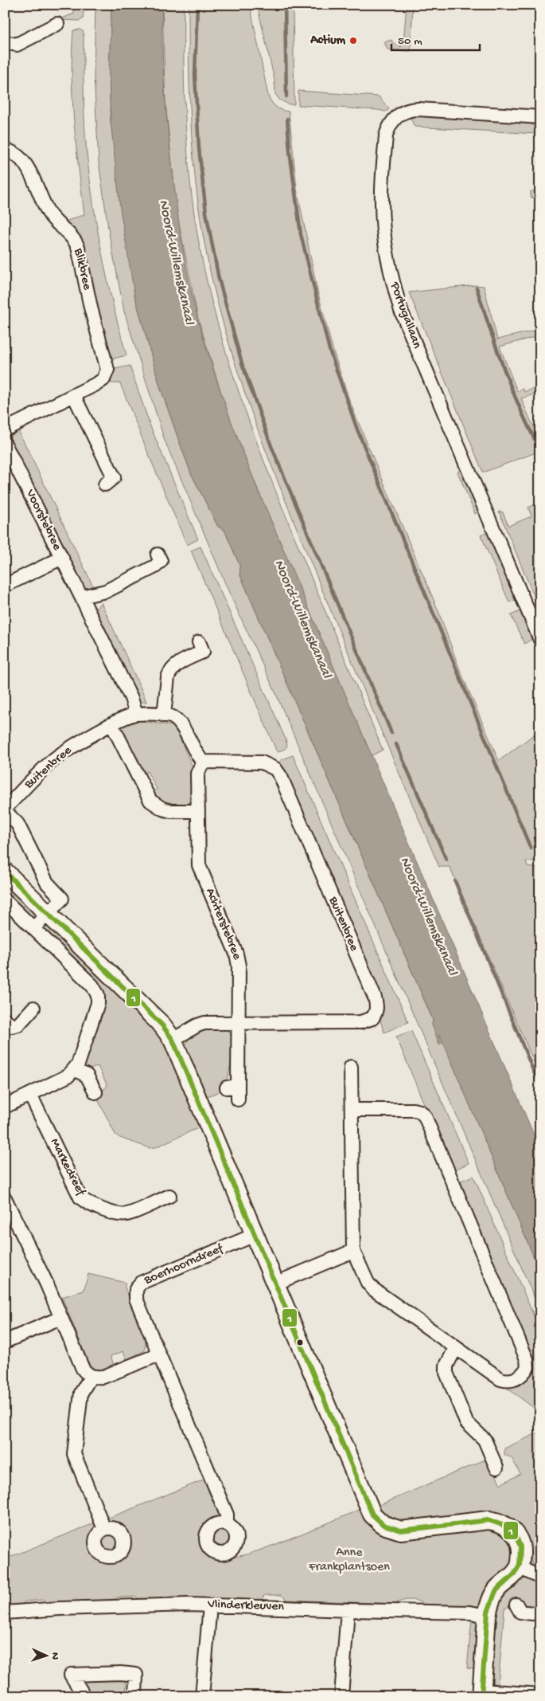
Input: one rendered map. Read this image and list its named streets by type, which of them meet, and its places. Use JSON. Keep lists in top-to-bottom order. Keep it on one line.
{"streets":{"street":["Blikbree","Portugallaan","Voorstebree","Buitenbree","Achterstebree","Markedreef","Boerhoorndreef","Vlinderkleuven"]},"crossings":[["Voorstebree","Buitenbree"],["Buitenbree","Achterstebree"]],"water":["Noord-Willemskanaal"],"parks":["Anne Frankplantsoen"],"places":["Actium"],"lines":["transit line 1"],"scale_bar":"50 m","north":"right"}
